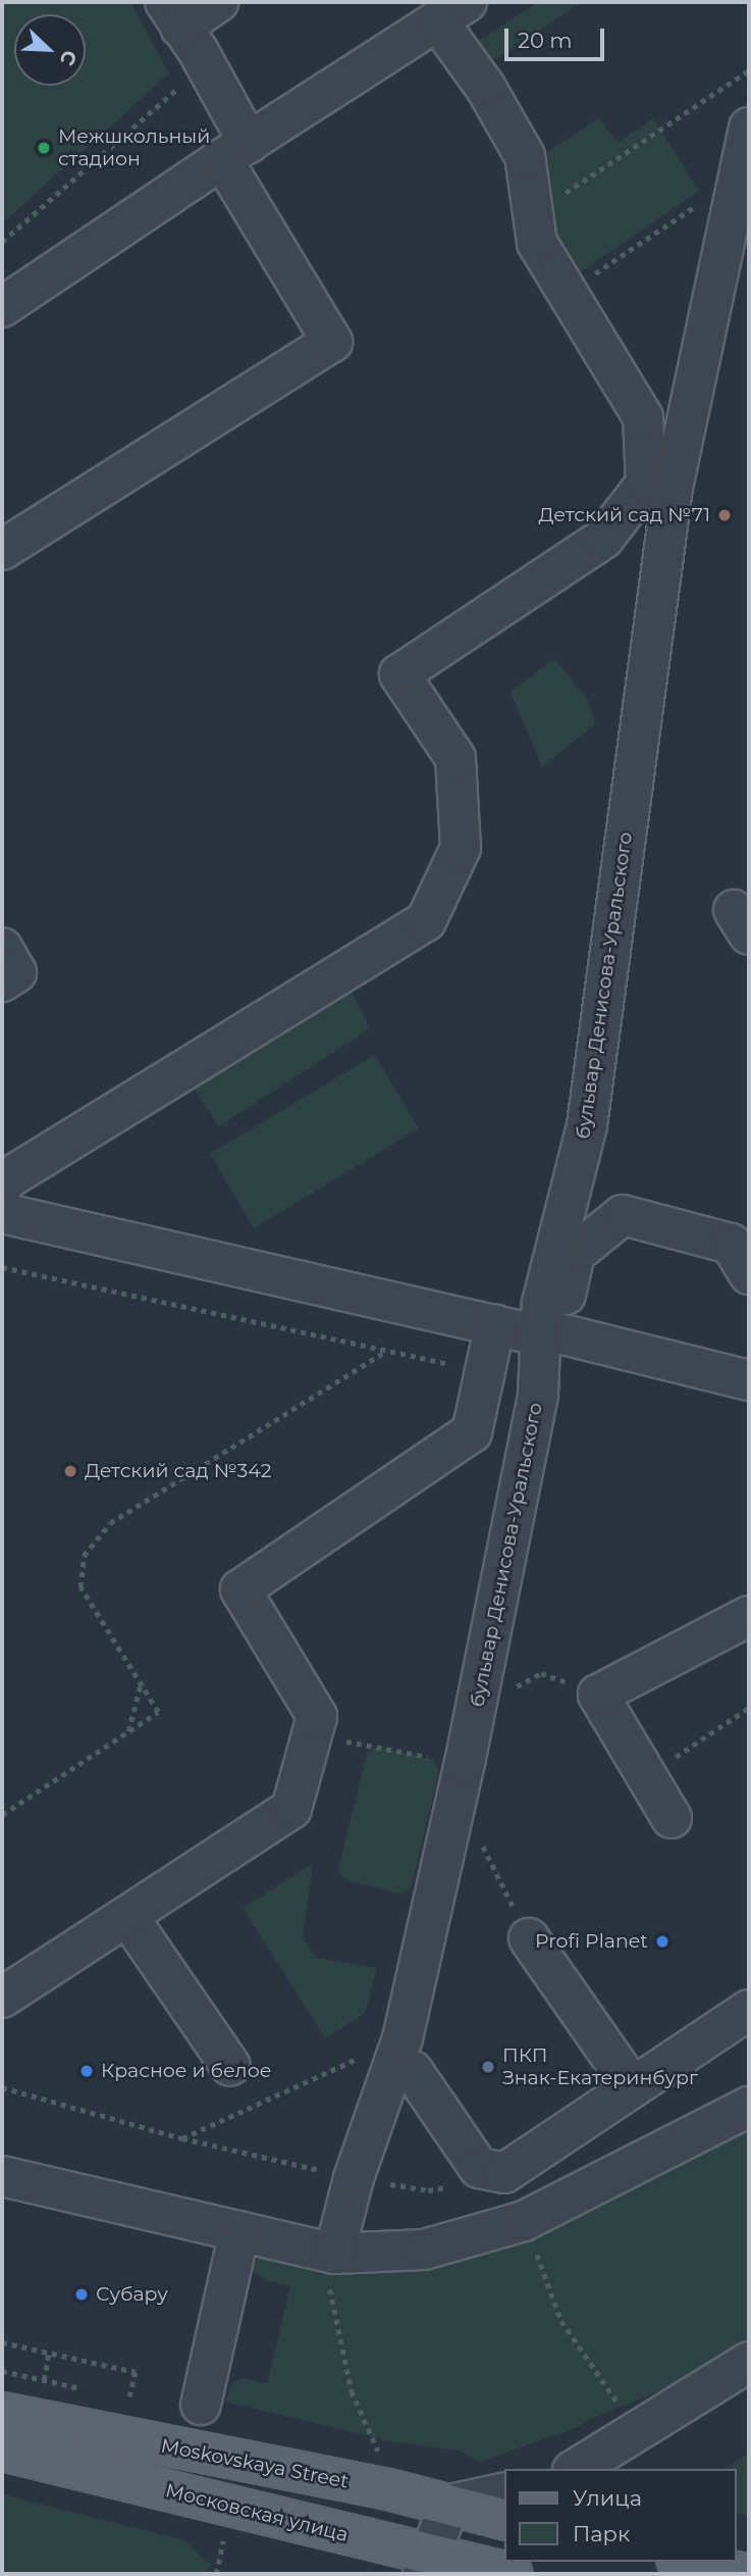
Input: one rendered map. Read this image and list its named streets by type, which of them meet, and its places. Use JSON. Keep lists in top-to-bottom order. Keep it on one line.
{"streets":{"main road":["Moskovskaya Street","Московская улица"],"street":["бульвар Денисова-Уральского"]},"places":["Межшкольный стадион","Детский сад №71","Детский сад №342","Profi Planet","ПКП Знак-Екатеринбург","Красное и белое","Субару"],"legend":["Улица","Парк"],"scale_bar":"20 m","north":"bottom right"}
